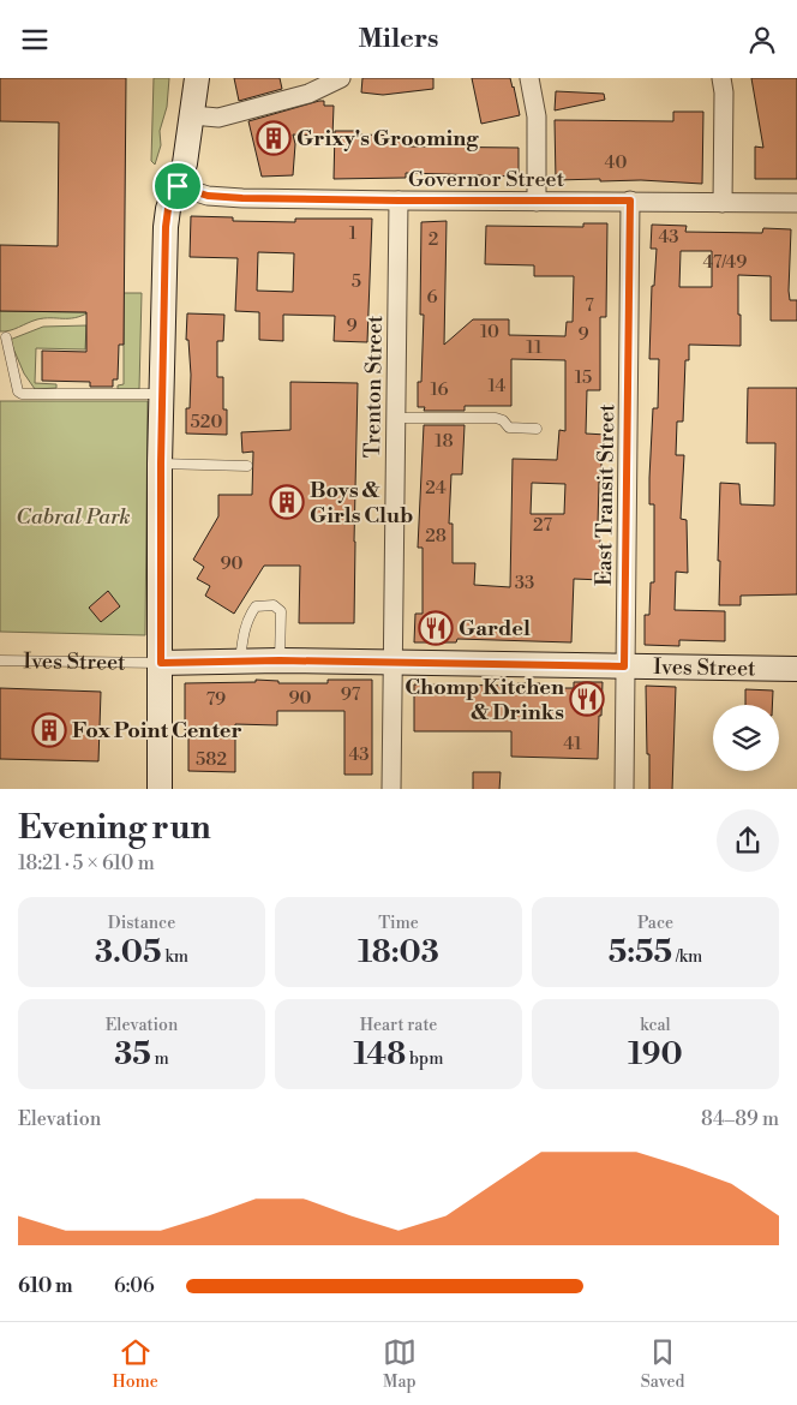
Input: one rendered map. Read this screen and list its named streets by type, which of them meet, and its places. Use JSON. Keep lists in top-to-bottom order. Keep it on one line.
{"streets":{"main road":["Ives Street"],"street":["Governor Street","Trenton Street","East Transit Street"]},"crossings":[["Governor Street","Trenton Street"],["Governor Street","East Transit Street"],["Trenton Street","Ives Street"],["East Transit Street","Ives Street"]],"parks":["Cabral Park"],"places":{"building":["Grixy's Grooming","Boys & Girls Club","Fox Point Center"],"restaurant":["Gardel","Chomp Kitchen & Drinks"]},"house_numbers":["40","1","43","2","47/49","5","6","7","9","10","9","11","15","14","16","520","18","24","27","28","90","33","97","90","79","41","43","582"],"page":{"header":"Milers","heading":["Evening run","18:21 · 5 × 610 m"],"stats":[["Distance","3.05 km"],["Time","18:03"],["Pace","5:55 /km"],["Elevation","35 m"],["Heart rate","148 bpm"],["kcal","190"]],"chart":["Elevation","84–89 m"],"list":[{"name":"610 m","note":"6:06"}],"tabs":["Home","Map","Saved"]}}
